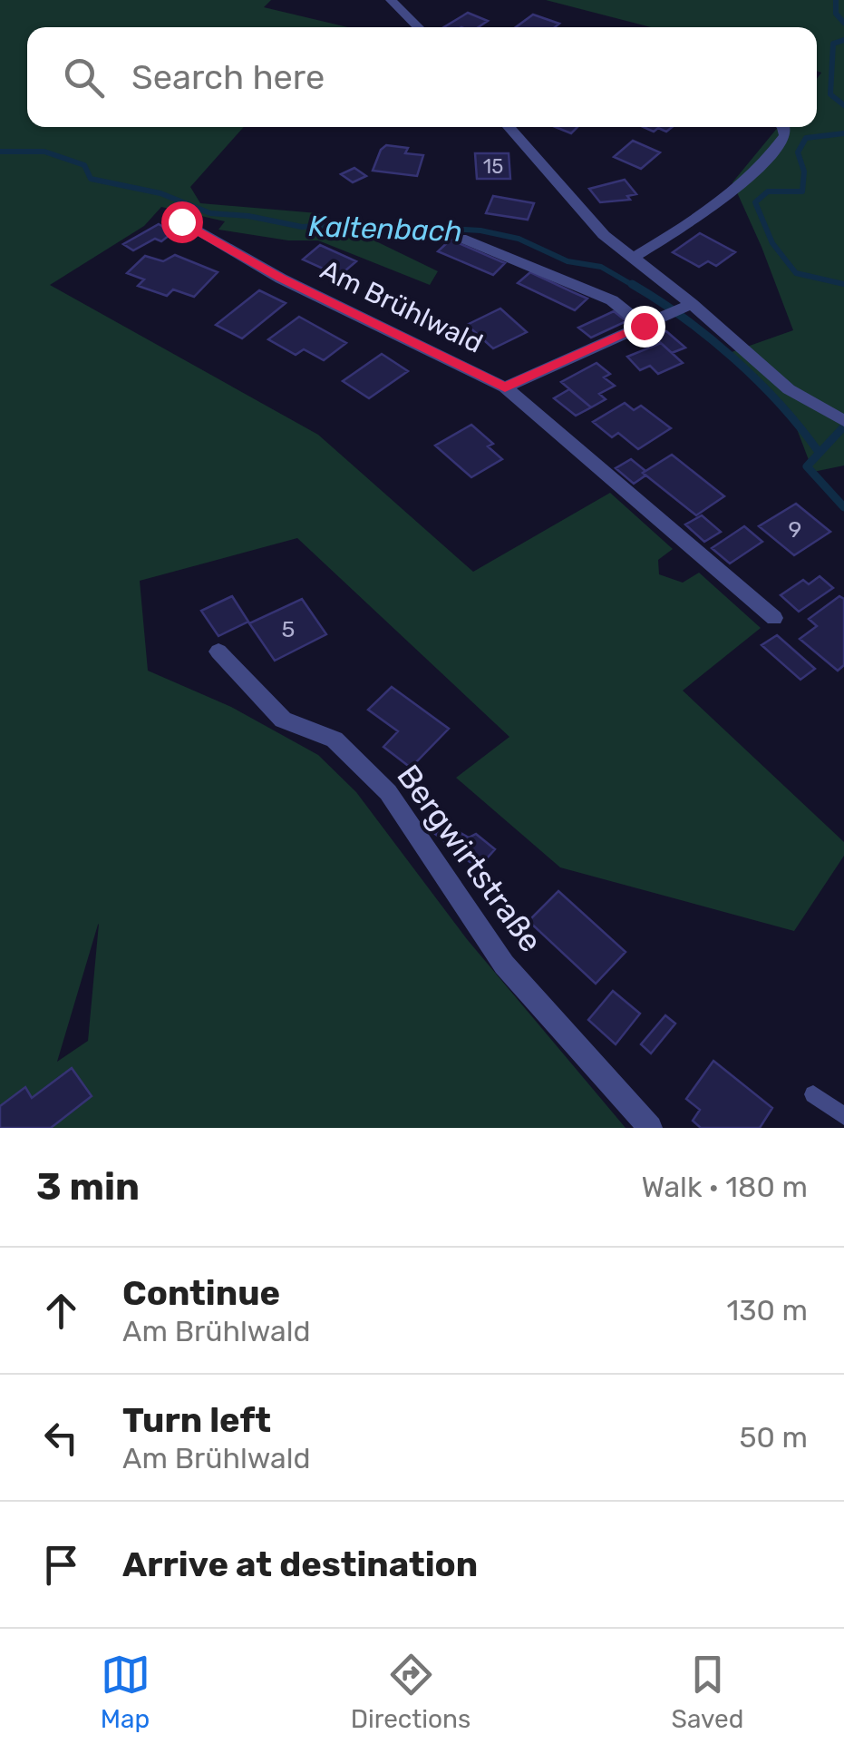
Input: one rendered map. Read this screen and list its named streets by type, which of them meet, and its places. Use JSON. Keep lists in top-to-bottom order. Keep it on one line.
{"streets":{"street":["Am Brühlwald","Bergwirtstraße"]},"water":["Kaltenbach"],"house_numbers":["15","9","5"],"page":{"search":"Search here","heading":["3 min","Walk · 180 m"],"list":[["Continue","Am Brühlwald","130 m"],["Turn left","Am Brühlwald","50 m"],"Arrive at destination"],"nav":["Map","Directions","Saved"]}}
